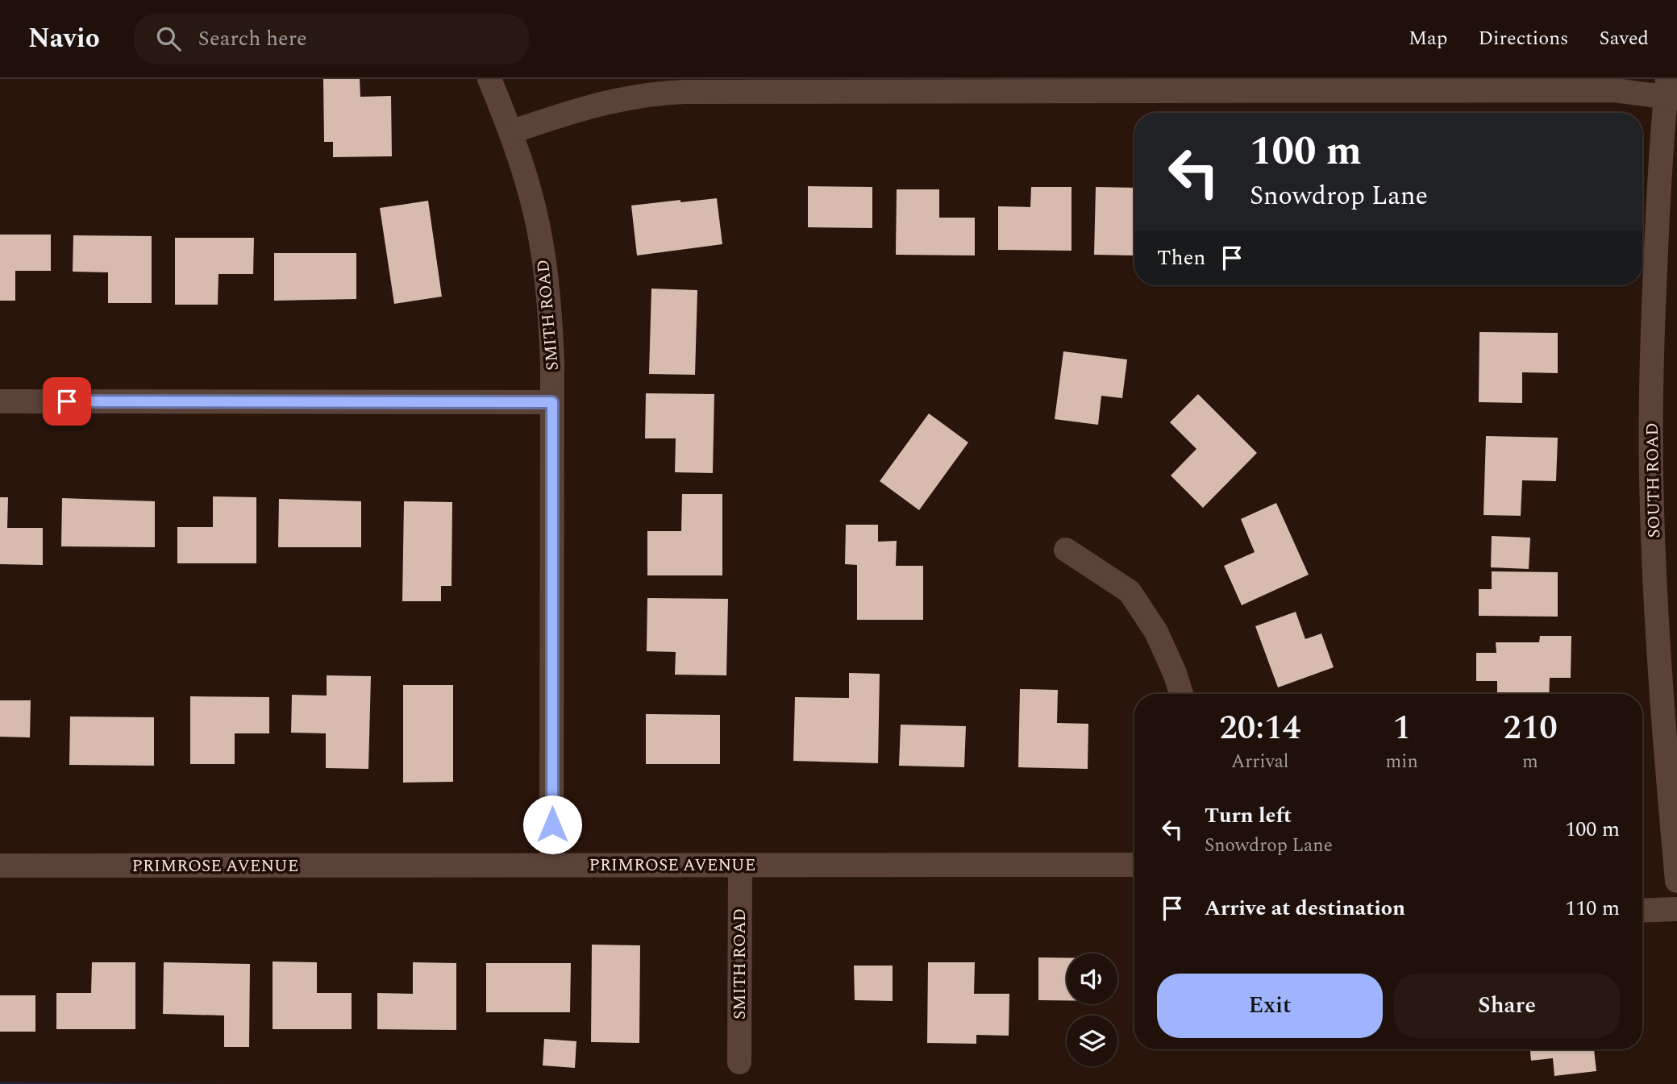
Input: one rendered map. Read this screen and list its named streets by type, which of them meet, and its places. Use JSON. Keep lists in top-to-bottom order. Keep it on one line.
{"streets":{"street":["SMITH ROAD","SOUTH ROAD","PRIMROSE AVENUE"]},"crossings":[["SMITH ROAD","PRIMROSE AVENUE"]],"page":{"header":"Navio","search":"Search here","nav":["Map","Directions","Saved"],"turn":["100 m","Snowdrop Lane"],"then":"Then","eta":["20:14","Arrival","1","min","210","m"],"list":[{"name":"Turn left","note":"Snowdrop Lane","value":"100 m"},{"name":"Arrive at destination","value":"110 m"}],"buttons":["Exit","Share"]}}
